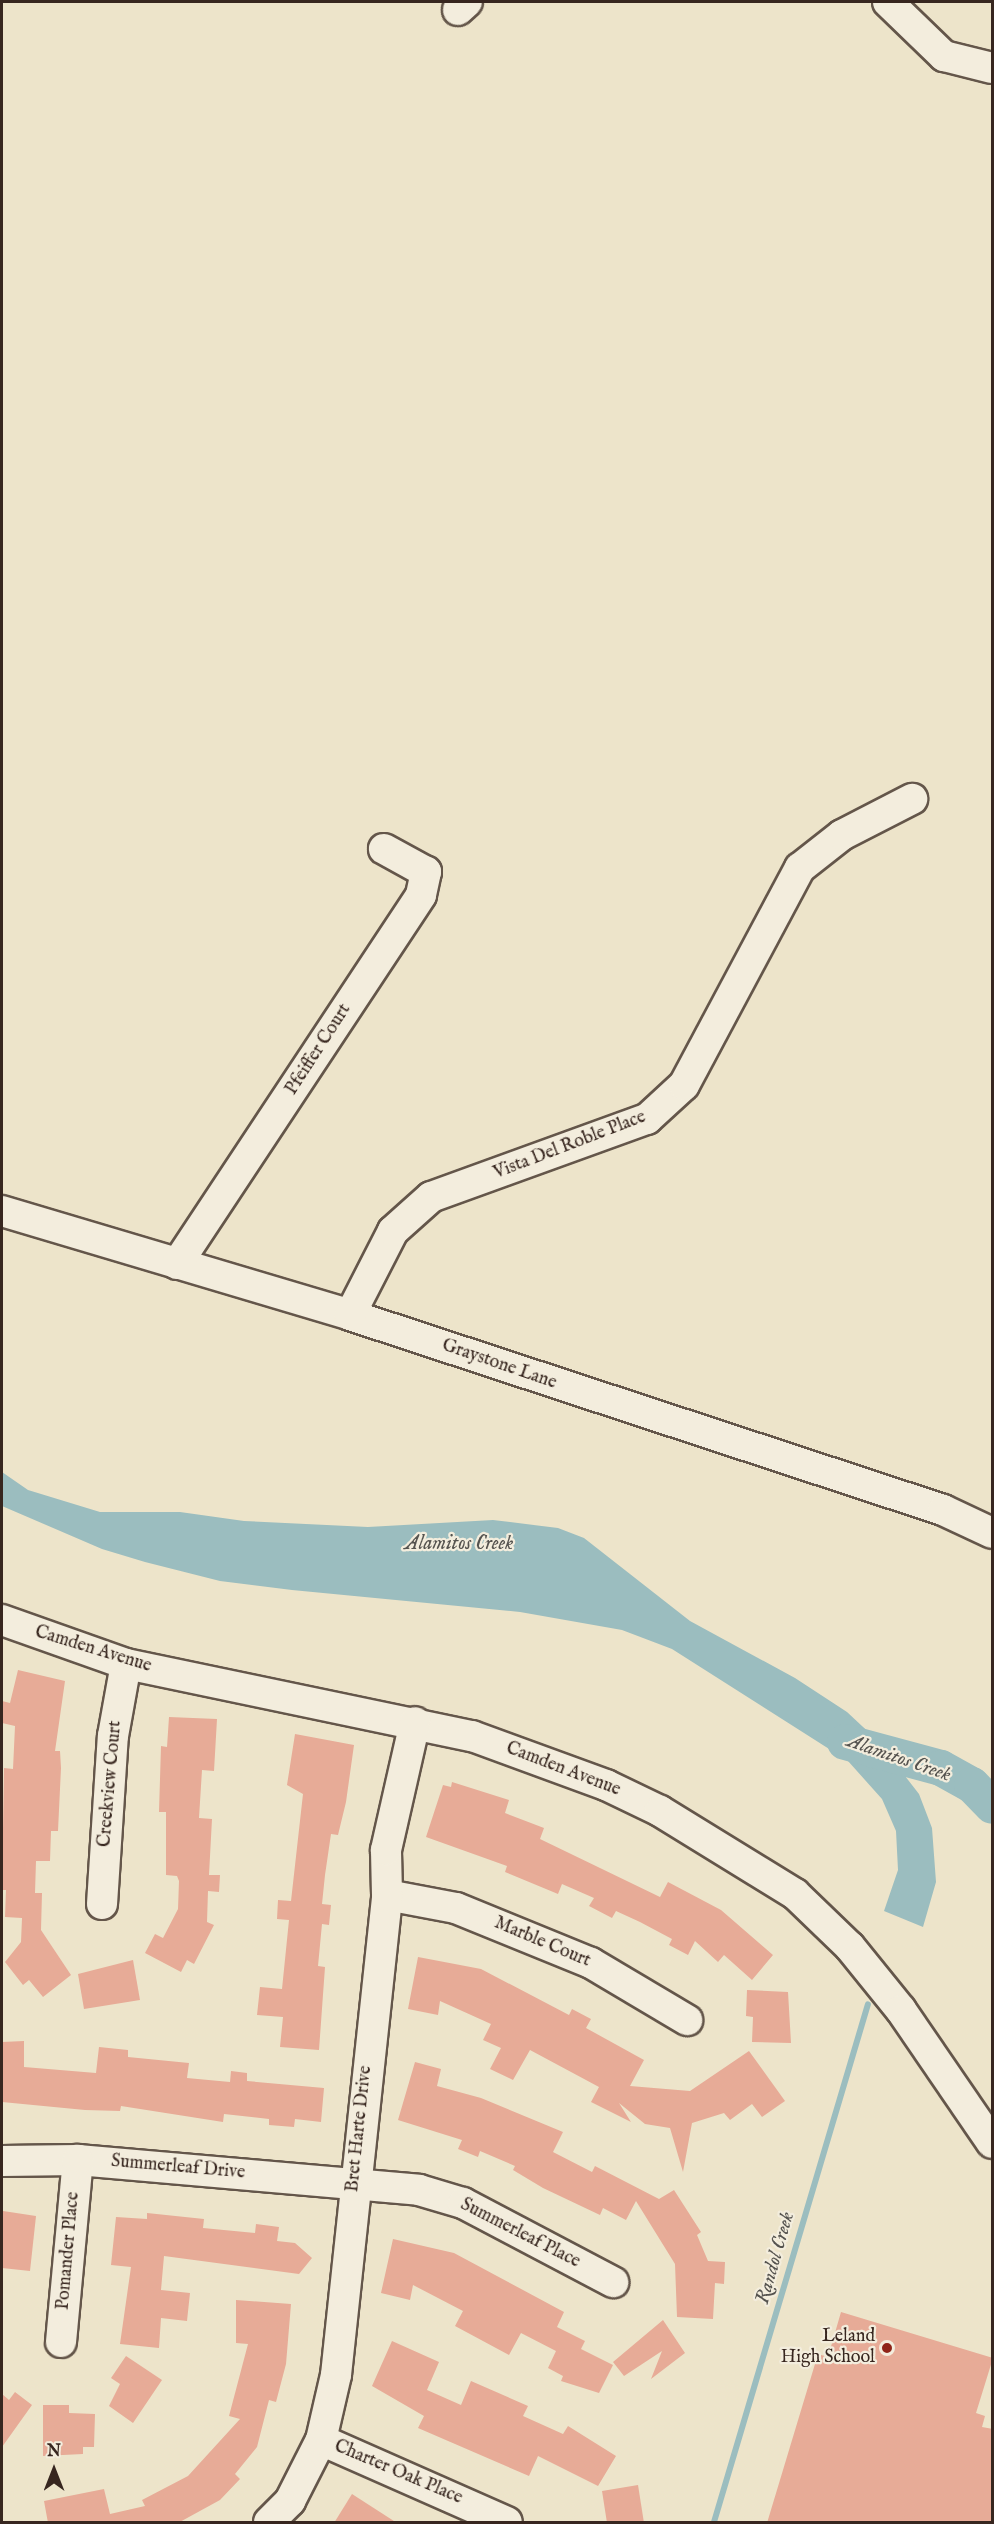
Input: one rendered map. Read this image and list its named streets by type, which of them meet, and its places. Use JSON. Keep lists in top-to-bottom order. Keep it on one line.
{"streets":{"street":["Pfeiffer Court","Vista Del Roble Place","Graystone Lane","Camden Avenue","Creekview Court","Marble Court","Bret Harte Drive","Summerleaf Drive","Summerleaf Place","Pomander Place","Charter Oak Place"]},"crossings":[["Pfeiffer Court","Graystone Lane"],["Vista Del Roble Place","Graystone Lane"],["Camden Avenue","Creekview Court"],["Camden Avenue","Bret Harte Drive"],["Marble Court","Bret Harte Drive"],["Bret Harte Drive","Summerleaf Drive"],["Bret Harte Drive","Summerleaf Place"],["Bret Harte Drive","Charter Oak Place"],["Summerleaf Drive","Summerleaf Place"],["Summerleaf Drive","Pomander Place"]],"water":["Alamitos Creek","Randol Creek"],"places":["Leland High School"],"north":"top"}
